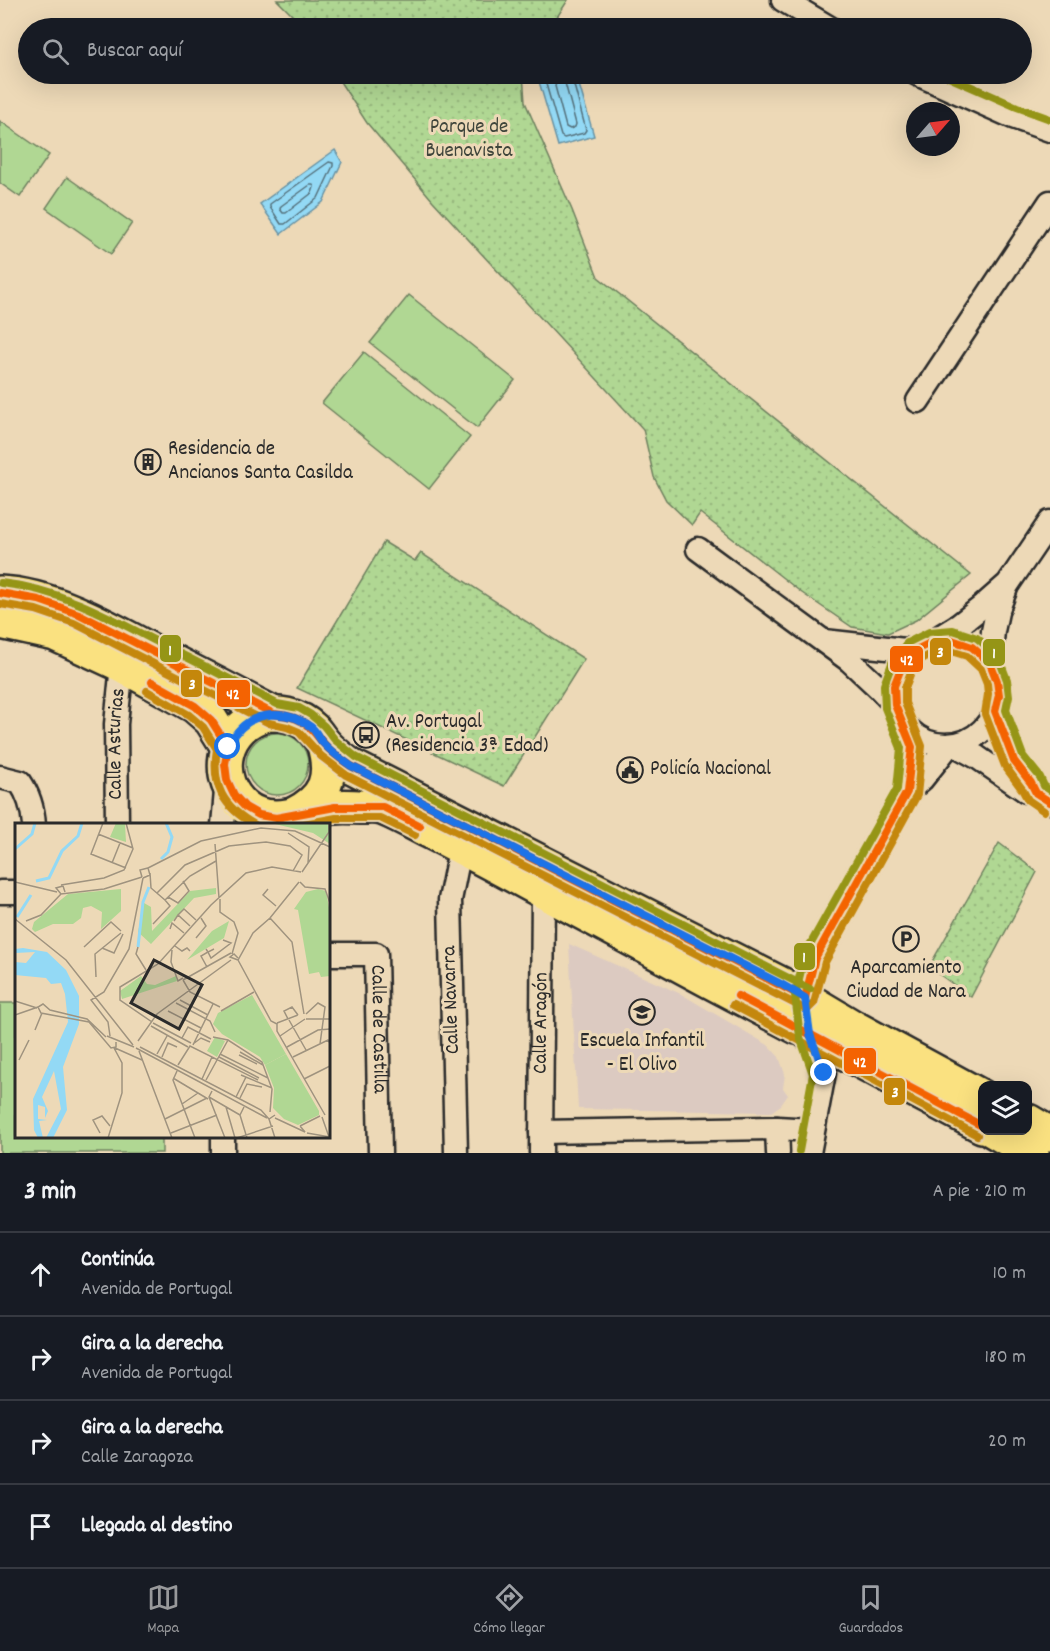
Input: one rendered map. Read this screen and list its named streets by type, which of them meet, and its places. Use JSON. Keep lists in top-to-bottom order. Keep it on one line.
{"streets":{"street":["Calle Asturias","Calle Navarra","Calle Aragón","Calle de Castilla"]},"parks":["Parque de Buenavista"],"places":{"building":["Residencia de Ancianos Santa Casilda"],"bus stop":["Av. Portugal (Residencia 3ª Edad)"],"public building":["Policía Nacional"],"parking":["Aparcamiento Ciudad de Nara"],"school or university":["Escuela Infantil - El Olivo"]},"lines":["transit line 1","transit line 42","transit line 3"],"north":"top right","page":{"search":"Buscar aquí","heading":["3 min","A pie · 210 m"],"list":[["Continúa","Avenida de Portugal","10 m"],["Gira a la derecha","Avenida de Portugal","180 m"],["Gira a la derecha","Calle Zaragoza","20 m"],"Llegada al destino"],"nav":["Mapa","Cómo llegar","Guardados"]}}
